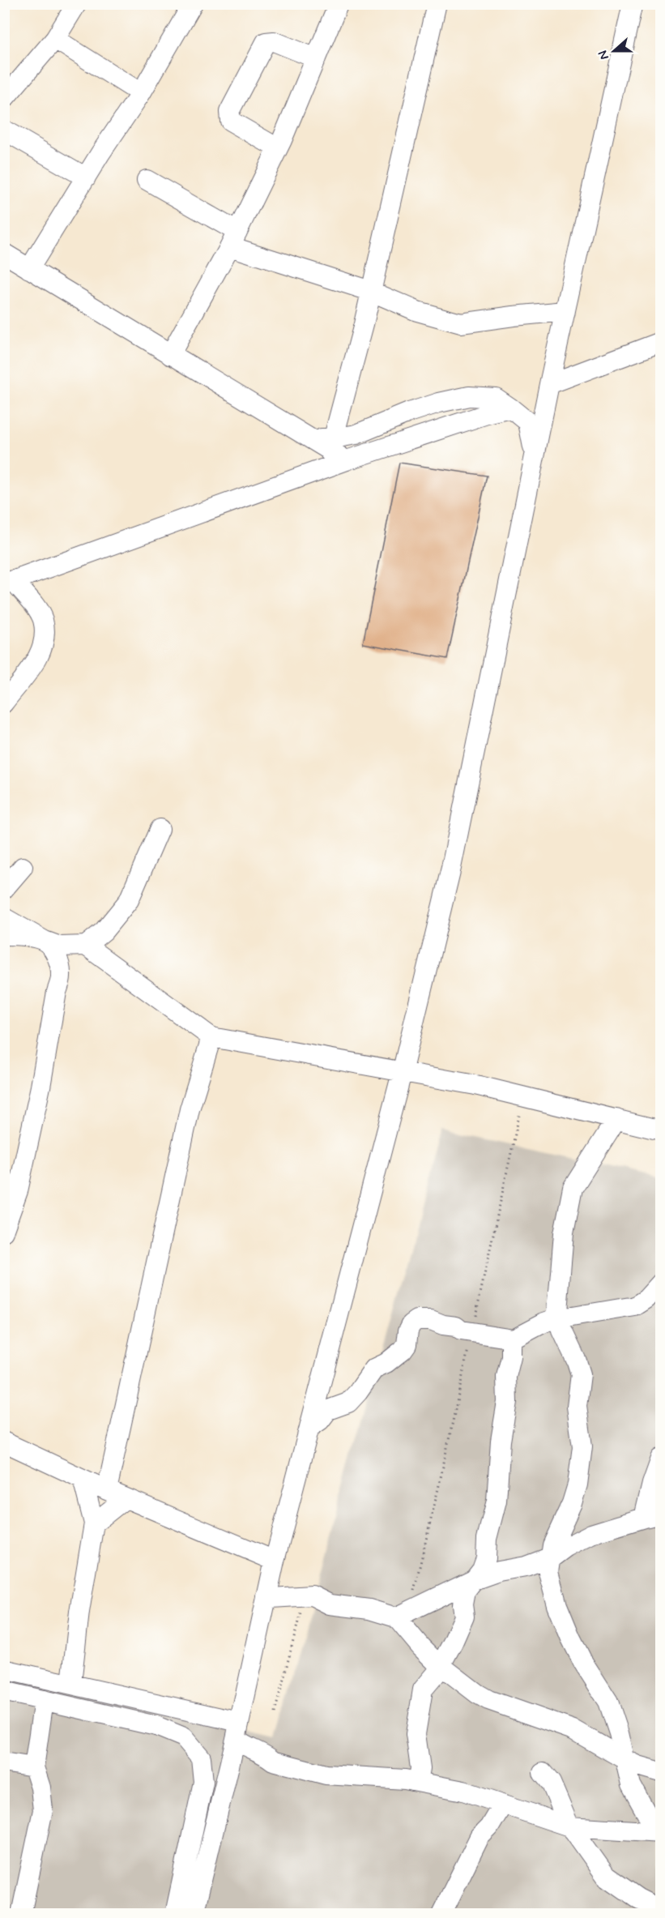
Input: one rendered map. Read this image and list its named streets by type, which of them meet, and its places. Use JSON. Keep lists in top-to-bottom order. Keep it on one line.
{"north":"left"}
